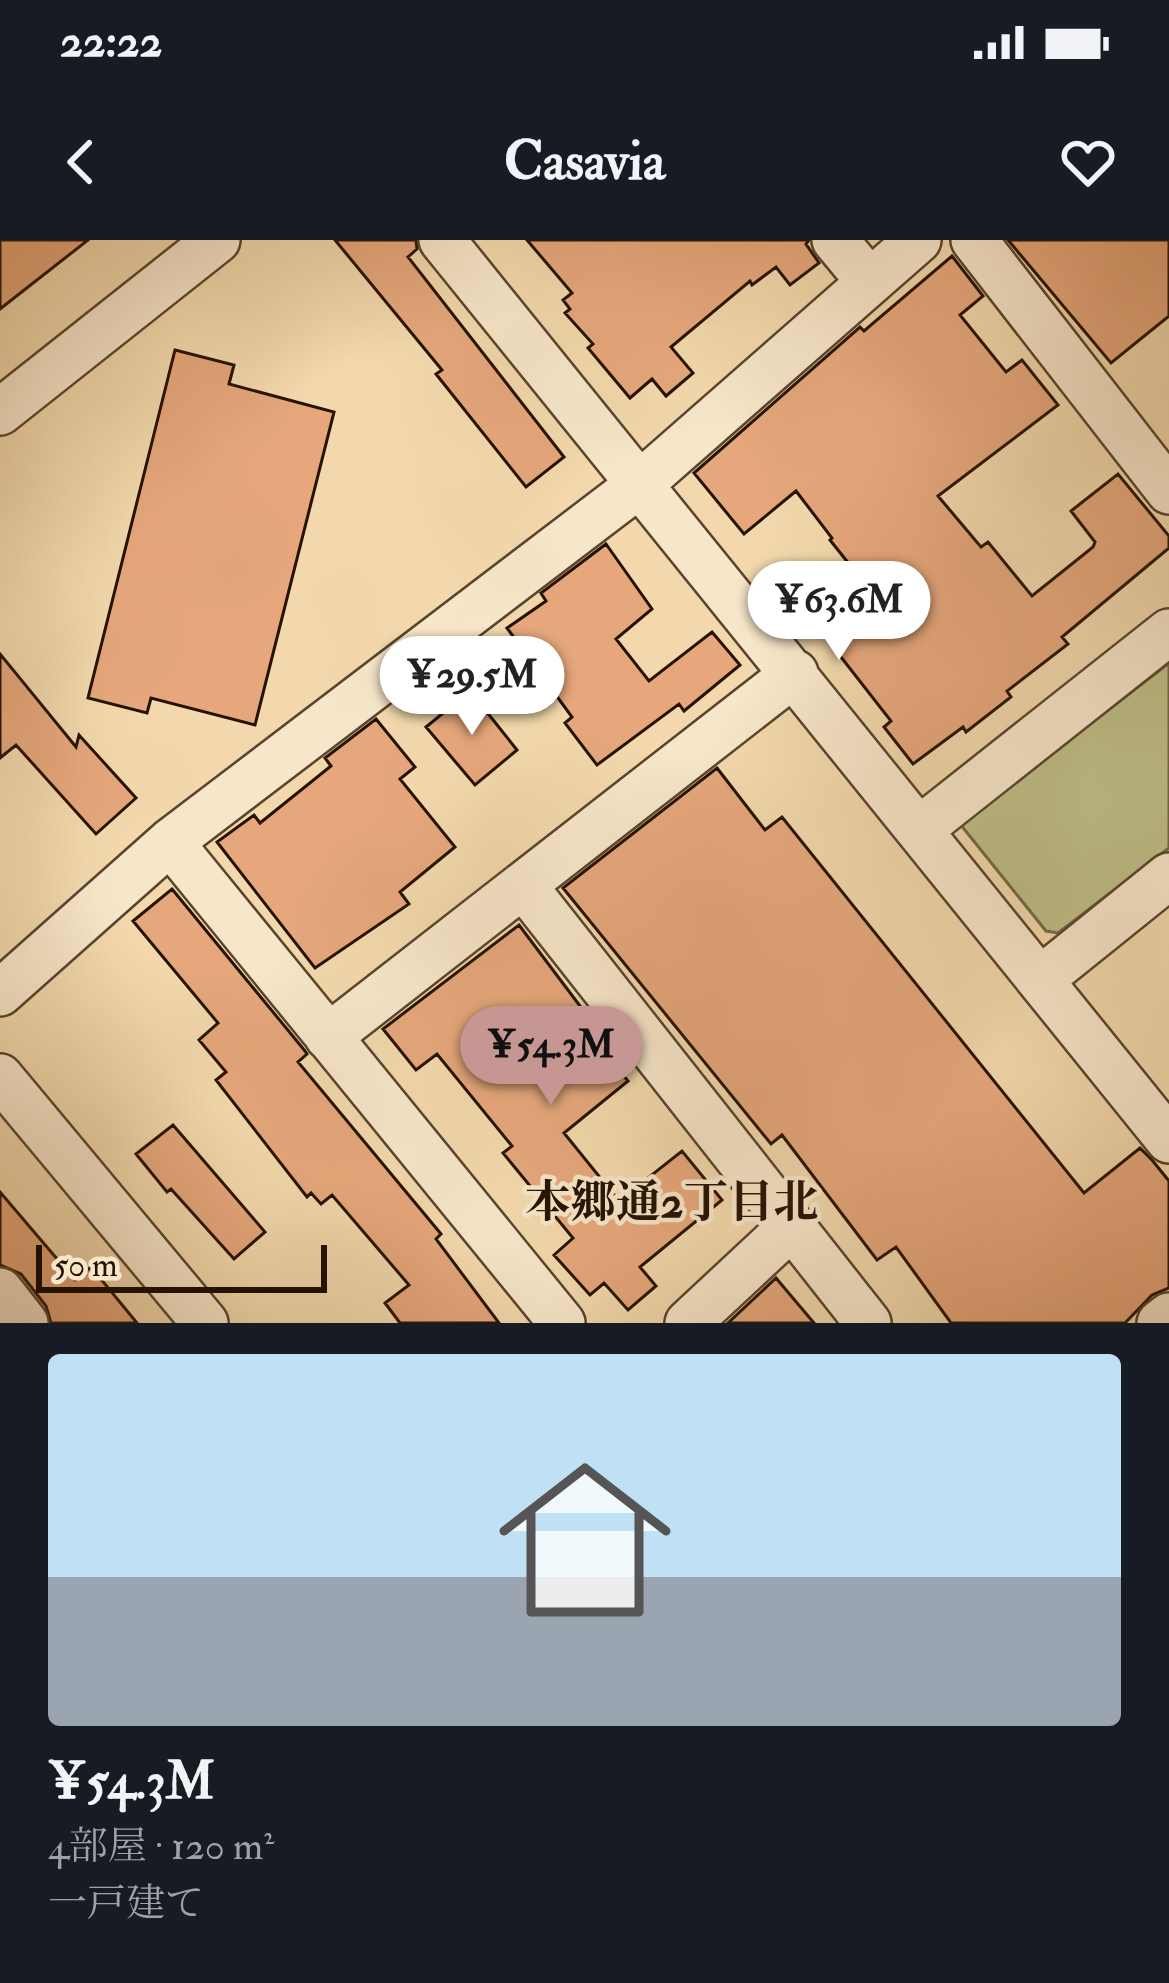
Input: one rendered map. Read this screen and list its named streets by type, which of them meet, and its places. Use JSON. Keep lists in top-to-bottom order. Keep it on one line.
{"districts":["本郷通2丁目北"],"scale_bar":"50 m","page":{"status":"22:22","header":"Casavia","price":["¥63.6M","¥29.5M","¥54.3M"],"scale":"50 m","list":[{"name":"¥54.3M","note":"4部屋 · 120 m² · 一戸建て"}]}}
